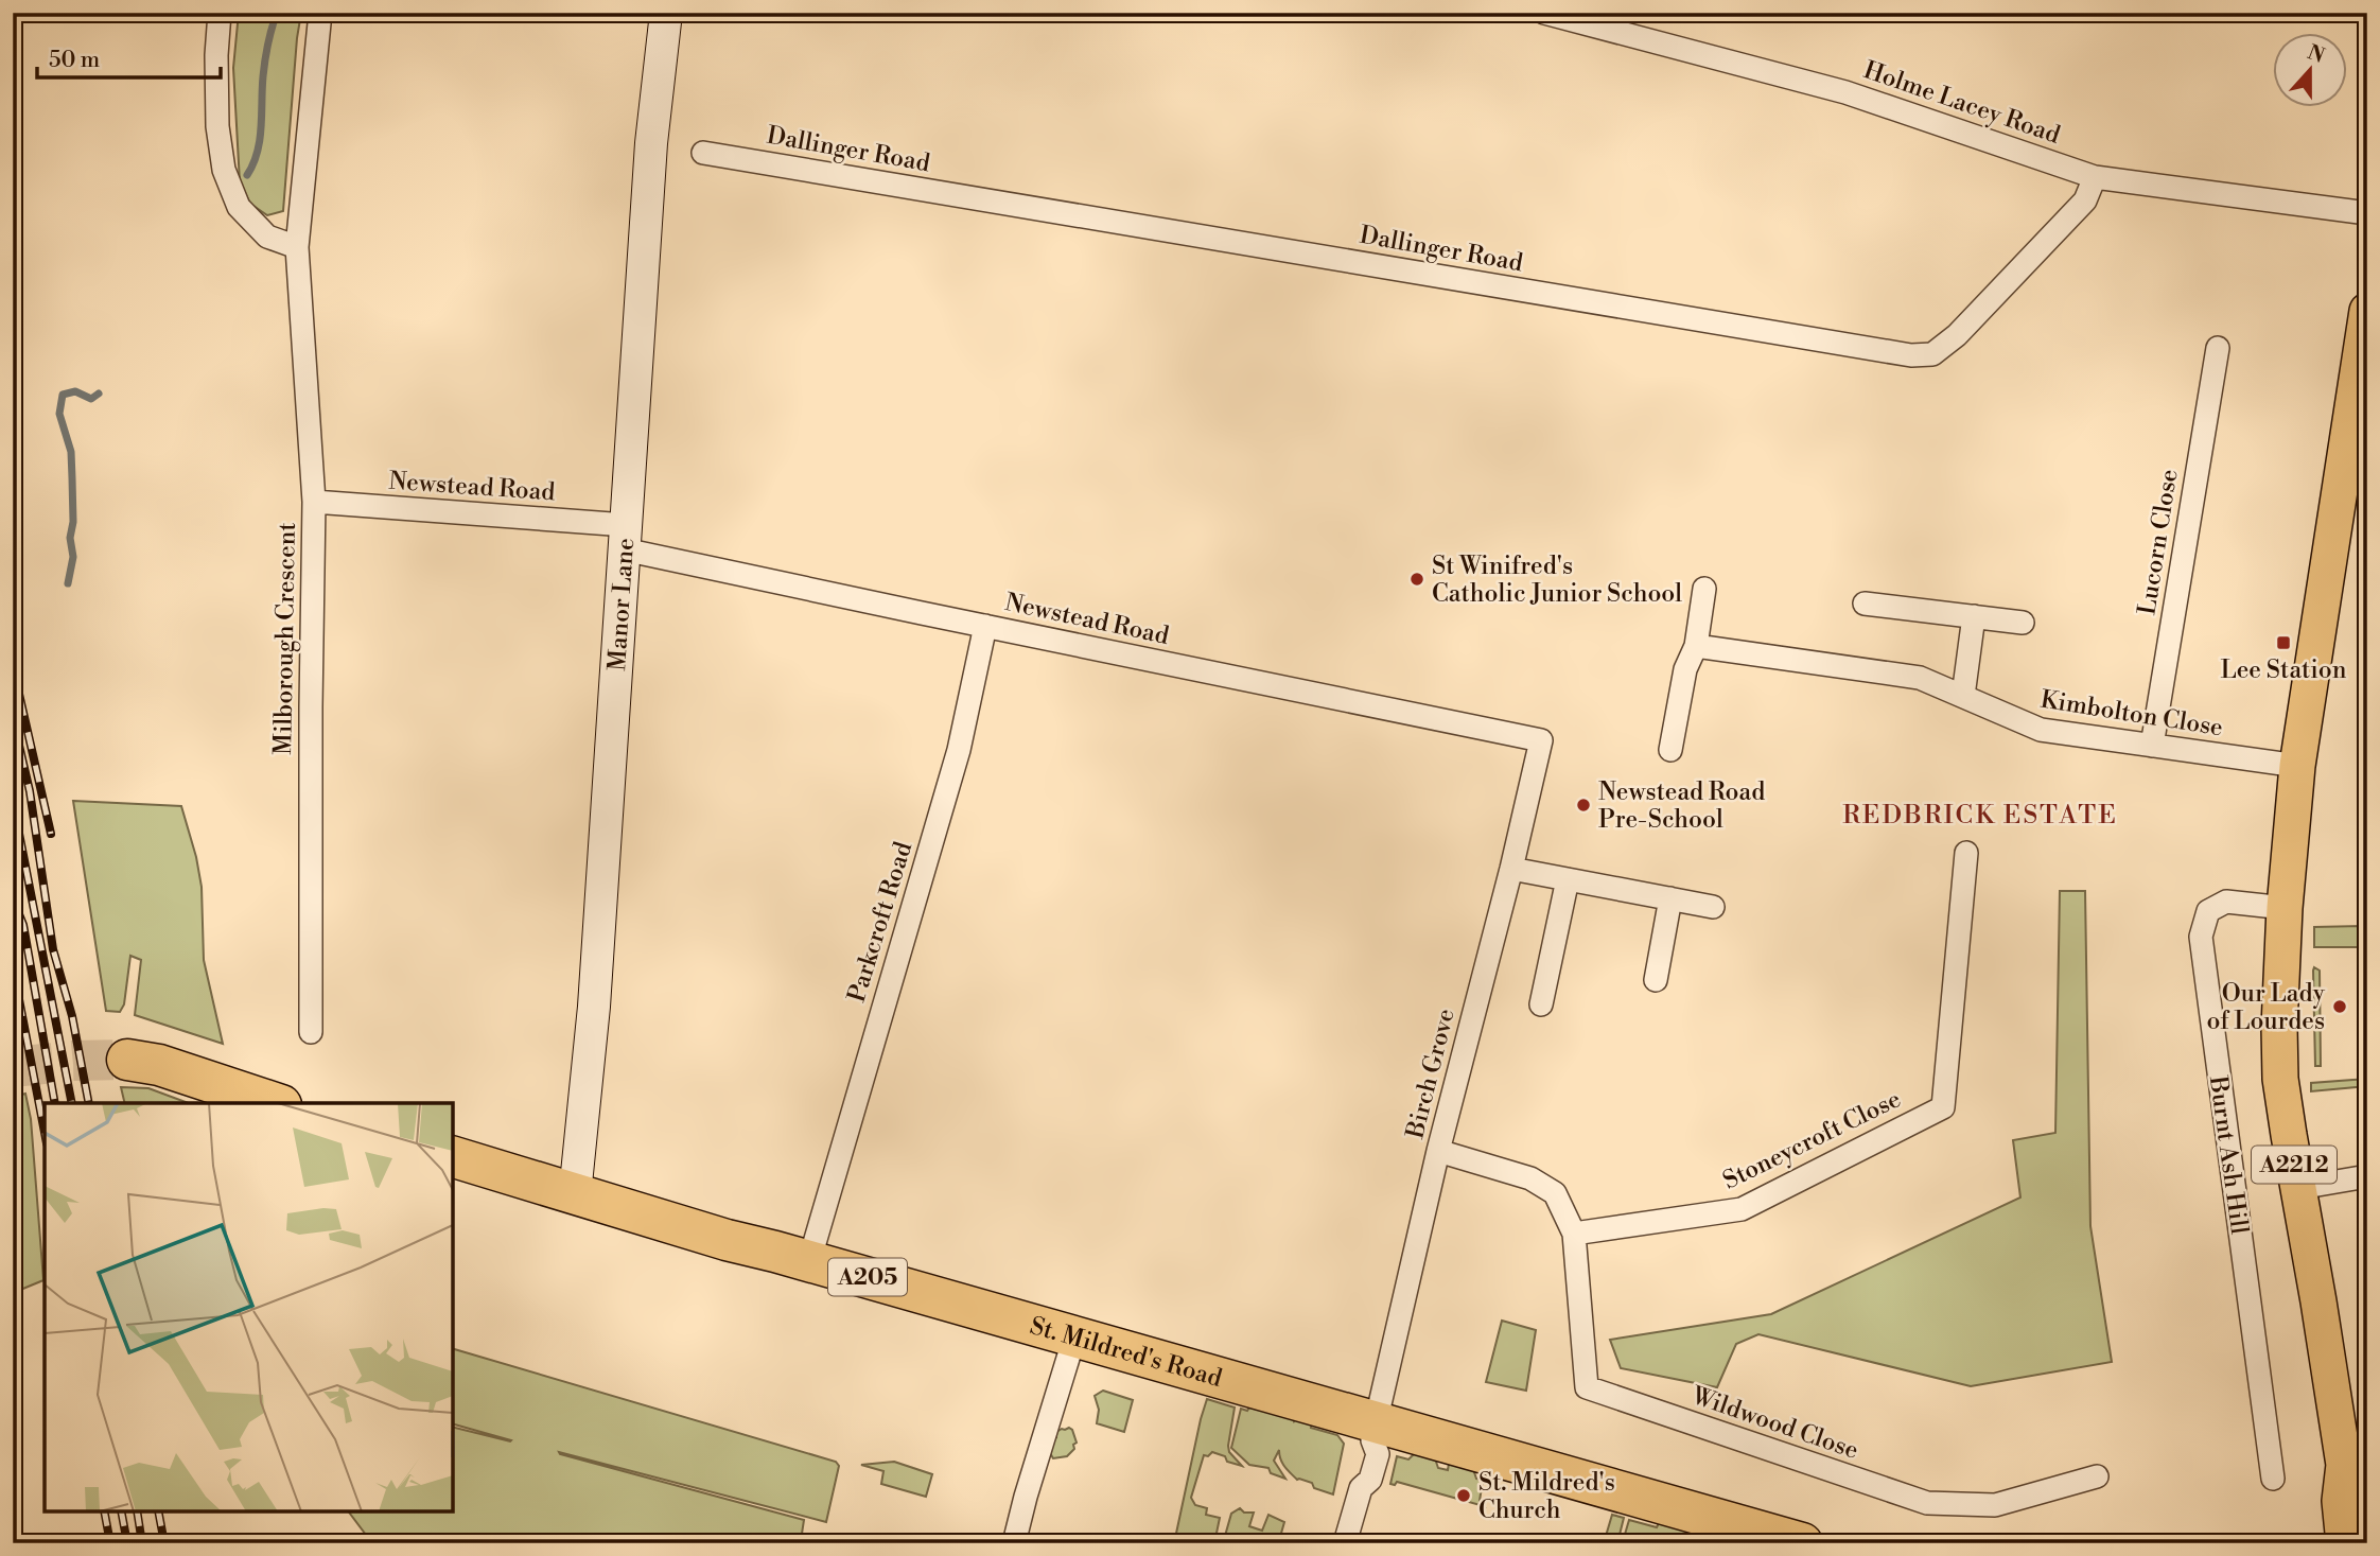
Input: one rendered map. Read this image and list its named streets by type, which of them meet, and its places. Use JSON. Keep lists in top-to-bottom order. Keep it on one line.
{"streets":{"highway":["A205","St. Mildred's Road"],"main road":["A2212"],"street":["Holme Lacey Road","Dallinger Road","Newstead Road","Lucorn Close","Manor Lane","Milborough Crescent","Kimbolton Close","Parkcroft Road","Birch Grove","Stoneycroft Close","Burnt Ash Hill","Wildwood Close"]},"crossings":[["Holme Lacey Road","Dallinger Road"],["Newstead Road","Manor Lane"],["Newstead Road","Milborough Crescent"],["Newstead Road","Parkcroft Road"],["Newstead Road","Birch Grove"],["Lucorn Close","Kimbolton Close"],["Manor Lane","St. Mildred's Road"],["Kimbolton Close","A2212"],["Parkcroft Road","St. Mildred's Road"],["Birch Grove","St. Mildred's Road"],["Stoneycroft Close","Wildwood Close"],["Burnt Ash Hill","A2212"]],"districts":["REDBRICK ESTATE"],"places":{"other":["St Winifred's Catholic Junior School","Newstead Road Pre-School","Our Lady of Lourdes","St. Mildred's Church"],"transit":["Lee Station"]},"scale_bar":"50 m","north":"top"}
